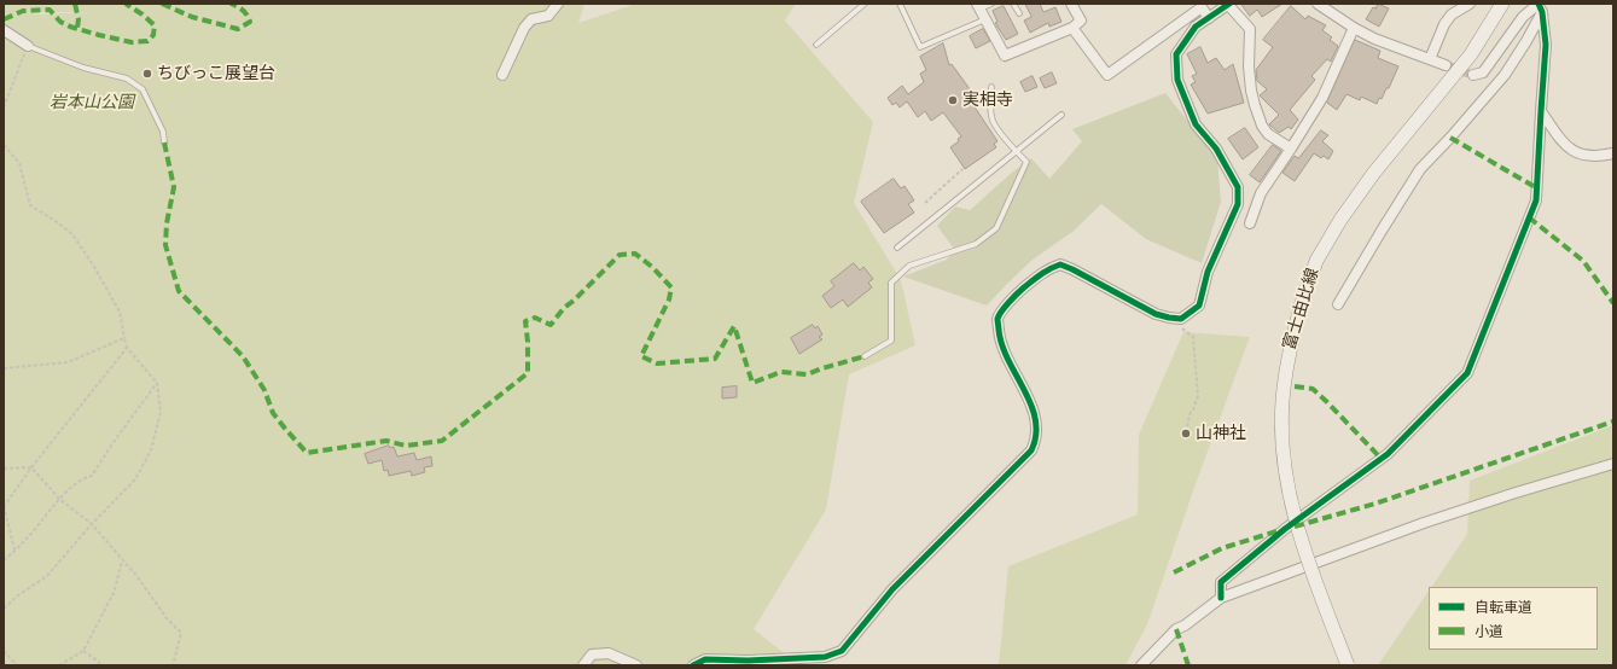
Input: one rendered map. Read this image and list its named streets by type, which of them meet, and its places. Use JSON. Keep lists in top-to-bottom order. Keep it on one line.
{"streets":{"main road":["富士由比線"]},"parks":["岩本山公園"],"places":["ちびっこ展望台","実相寺","山神社"],"legend":["自転車道","小道"]}
